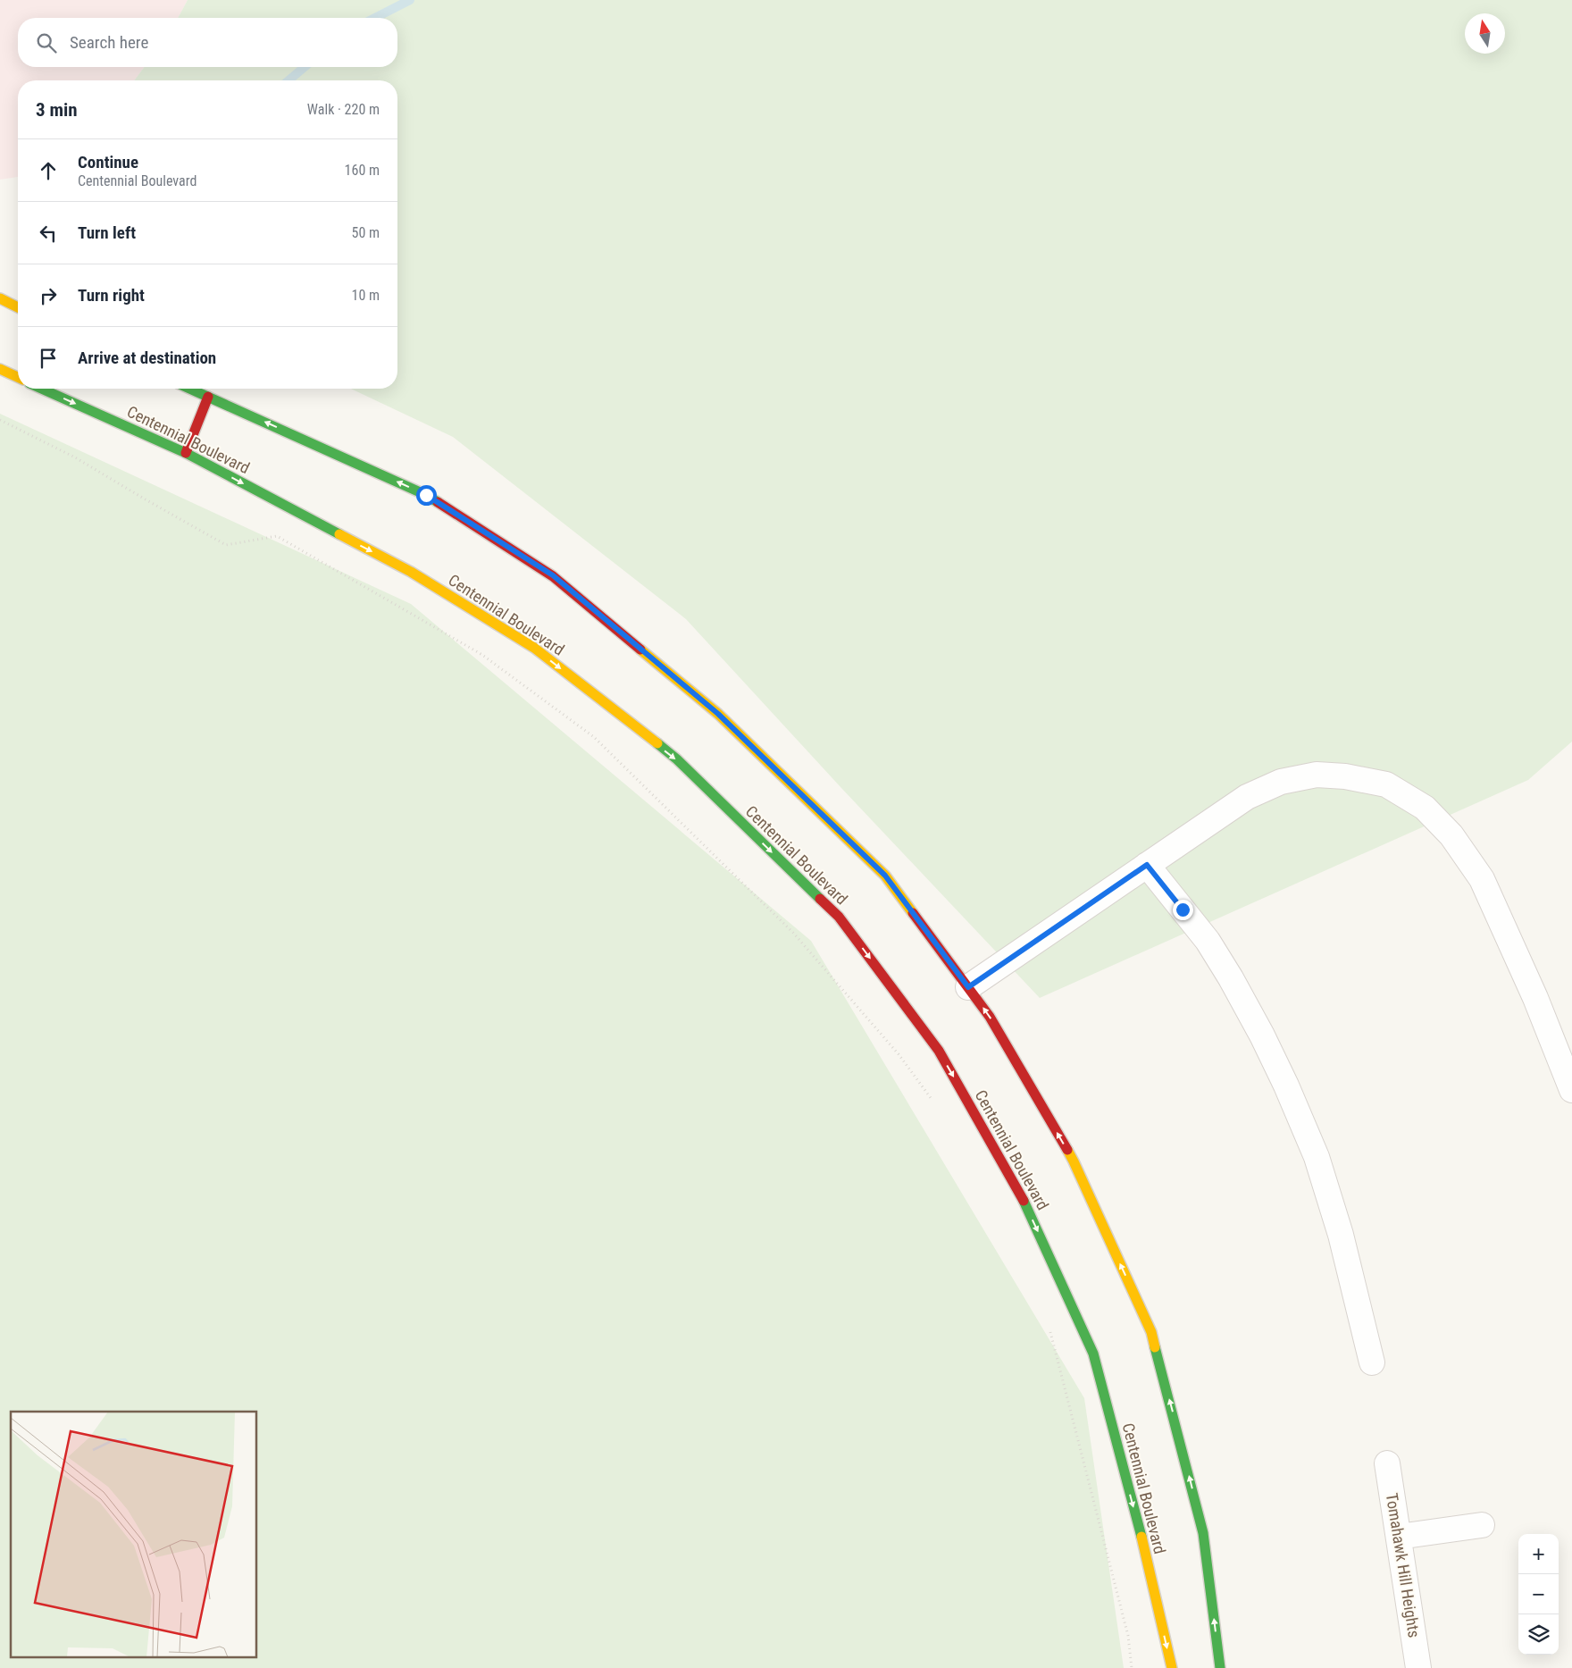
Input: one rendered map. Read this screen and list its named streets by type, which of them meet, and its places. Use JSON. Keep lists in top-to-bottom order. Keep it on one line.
{"streets":{"main road":["Centennial Boulevard"],"street":["Tomahawk Hill Heights"]},"north":"top","page":{"search":"Search here","heading":["3 min","Walk · 220 m"],"list":[["Continue","Centennial Boulevard","160 m"],["Turn left","50 m"],["Turn right","10 m"],"Arrive at destination"],"map_buttons":["+","−"]}}
